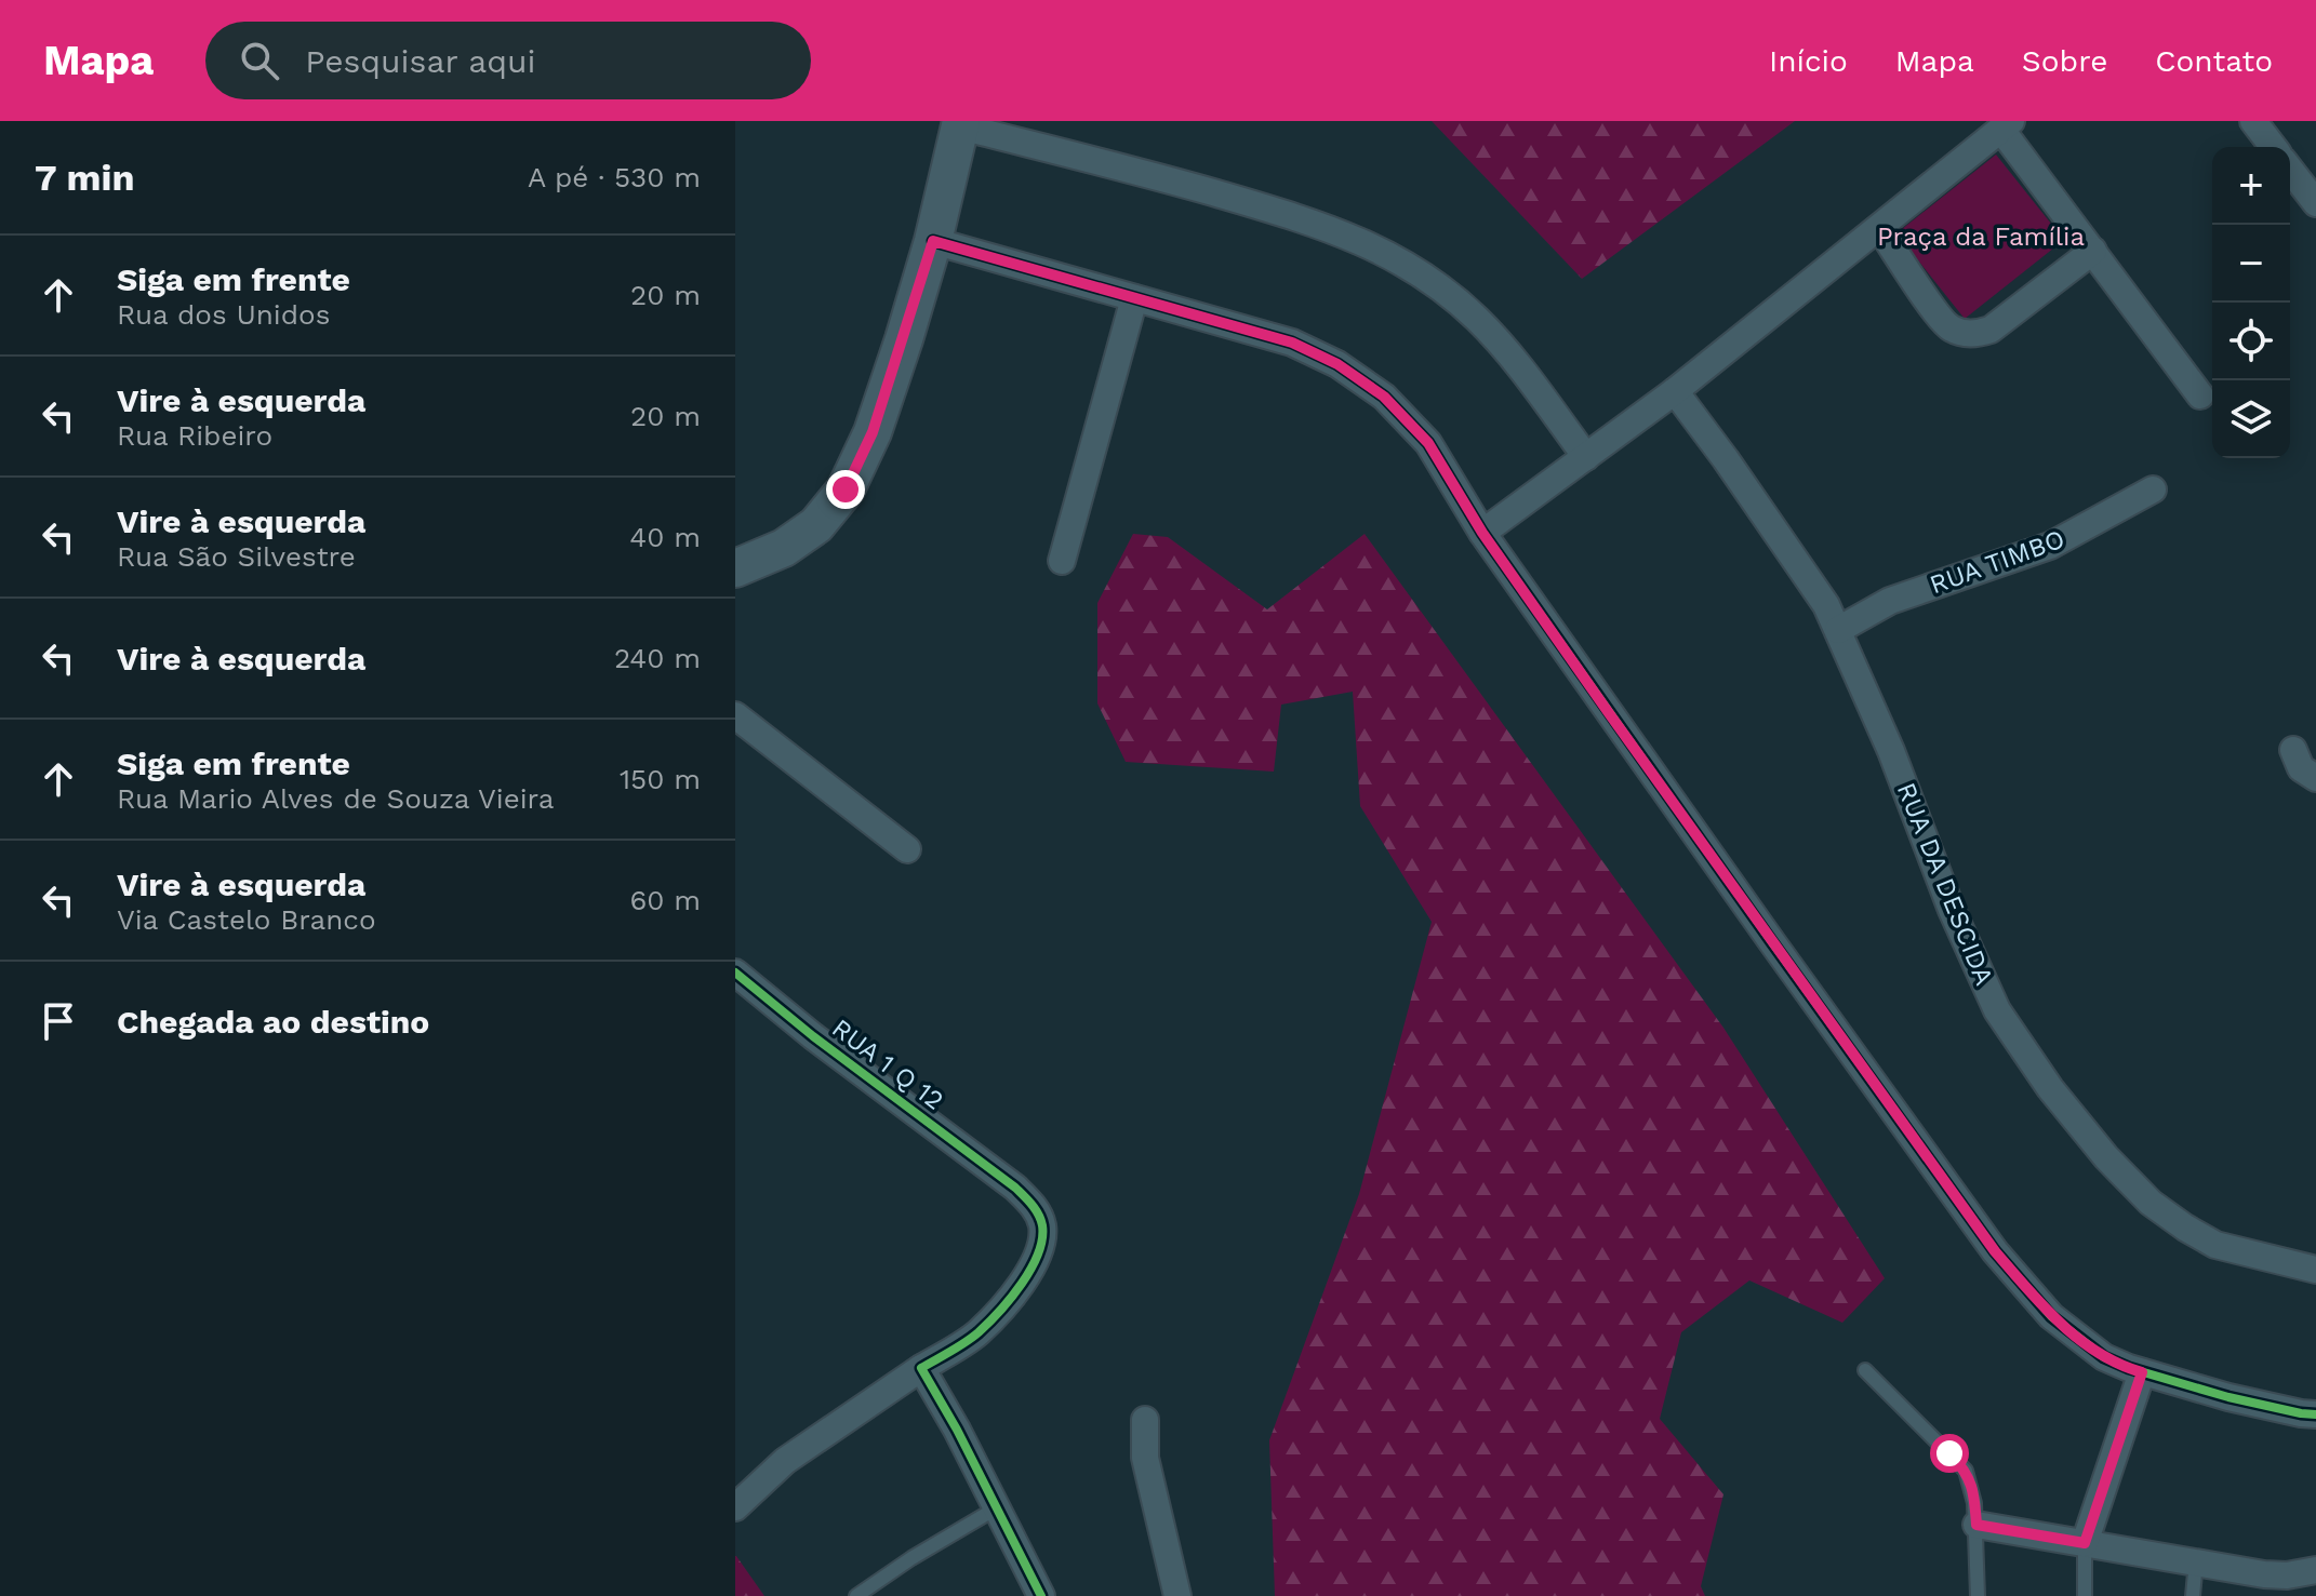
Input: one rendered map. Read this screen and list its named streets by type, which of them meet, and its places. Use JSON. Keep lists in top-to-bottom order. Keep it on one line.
{"streets":{"street":["RUA TIMBO","RUA DA DESCIDA","RUA 1 Q 12"]},"crossings":[["RUA TIMBO","RUA DA DESCIDA"]],"parks":["Praça da Família"],"page":{"header":"Mapa","search":"Pesquisar aqui","nav":["Início","Mapa","Sobre","Contato"],"heading":["7 min","A pé · 530 m"],"map_buttons":["+","−"],"list":[["Siga em frente","Rua dos Unidos","20 m"],["Vire à esquerda","Rua Ribeiro","20 m"],["Vire à esquerda","Rua São Silvestre","40 m"],["Vire à esquerda","240 m"],["Siga em frente","Rua Mario Alves de Souza Vieira","150 m"],["Vire à esquerda","Via Castelo Branco","60 m"],"Chegada ao destino"]}}
